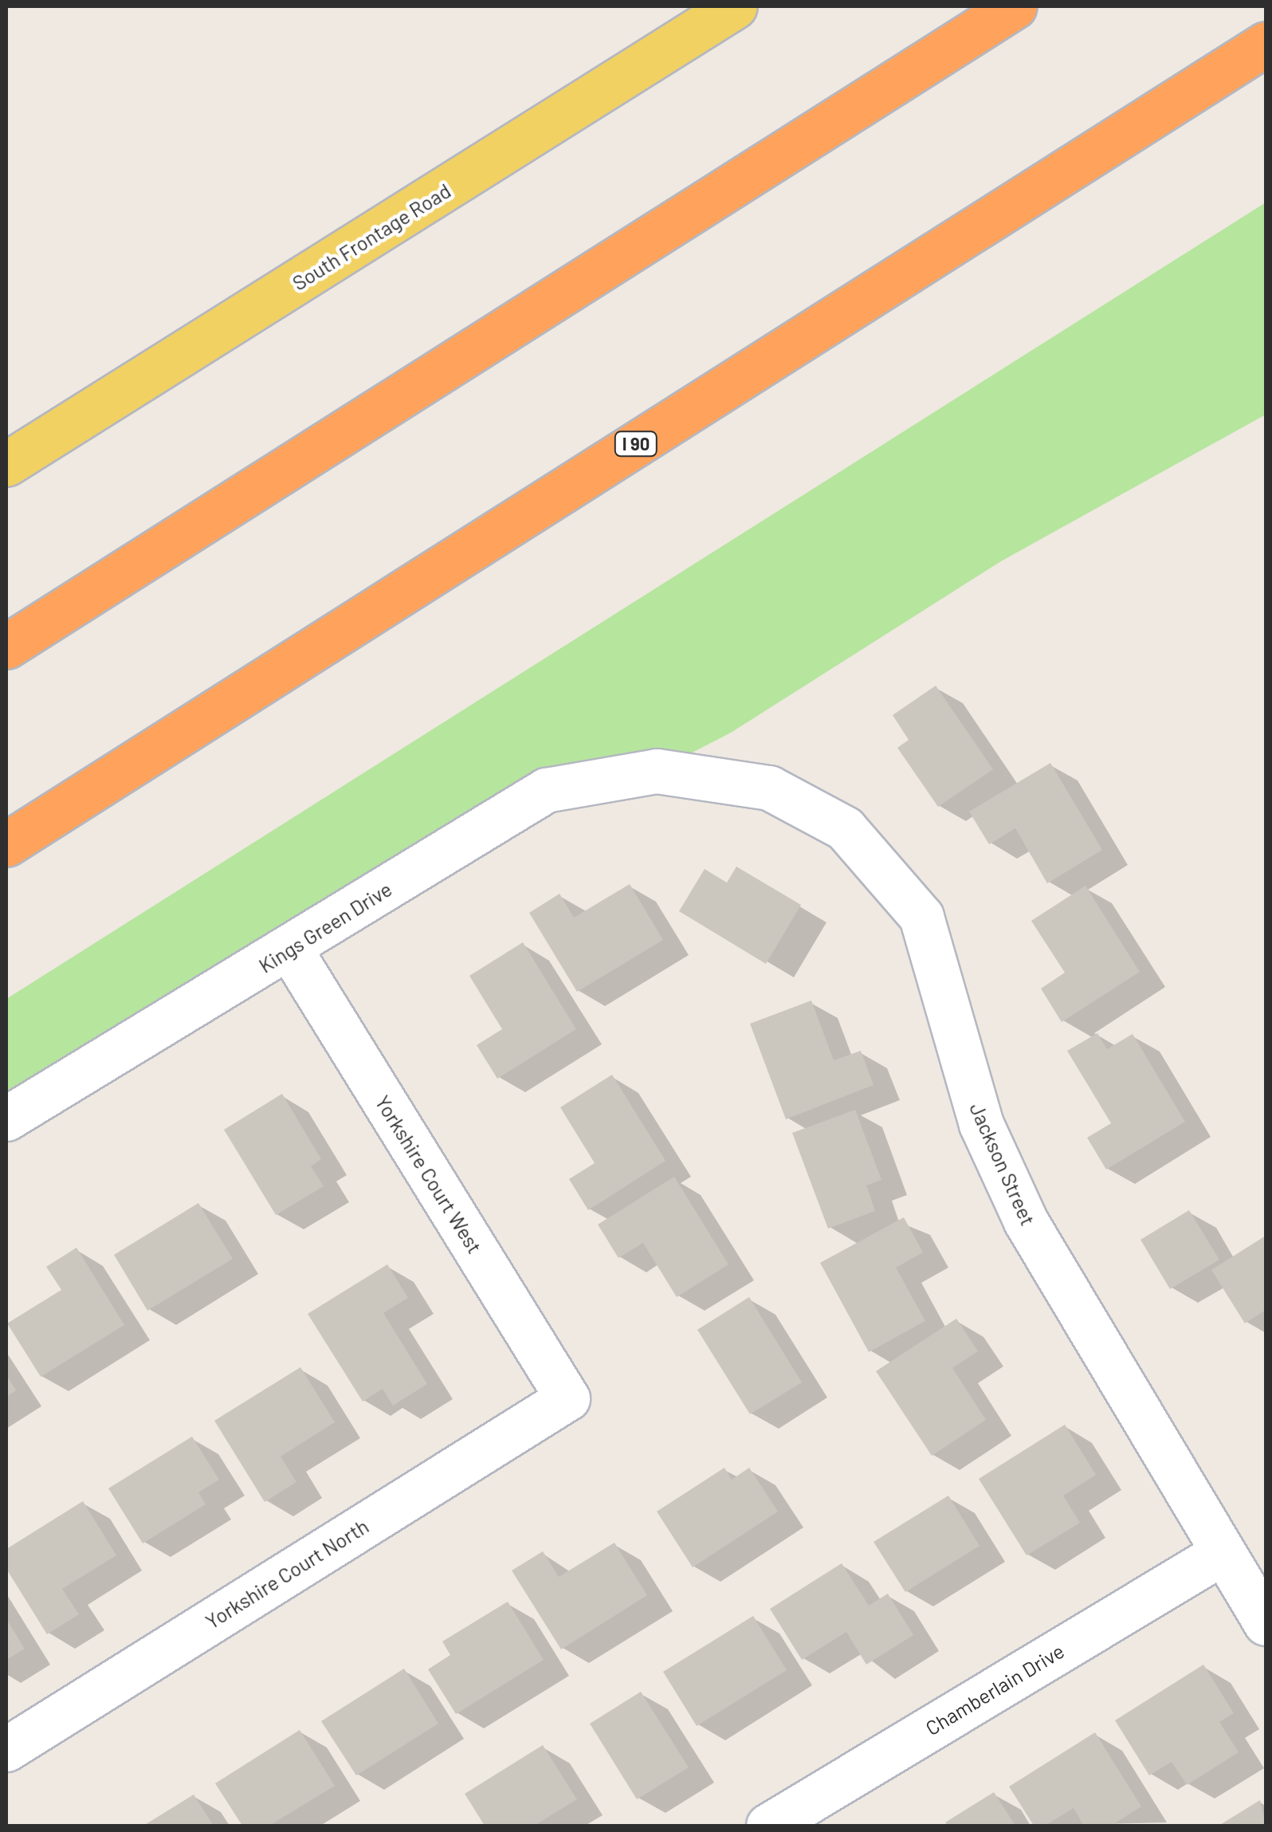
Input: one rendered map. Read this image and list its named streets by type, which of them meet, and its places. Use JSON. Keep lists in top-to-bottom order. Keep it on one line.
{"streets":{"highway":["I 90"],"main road":["South Frontage Road"],"street":["Kings Green Drive","Jackson Street","Yorkshire Court West","Yorkshire Court North","Chamberlain Drive"]},"crossings":[["Kings Green Drive","Jackson Street"],["Kings Green Drive","Yorkshire Court West"],["Jackson Street","Chamberlain Drive"],["Yorkshire Court West","Yorkshire Court North"]]}
